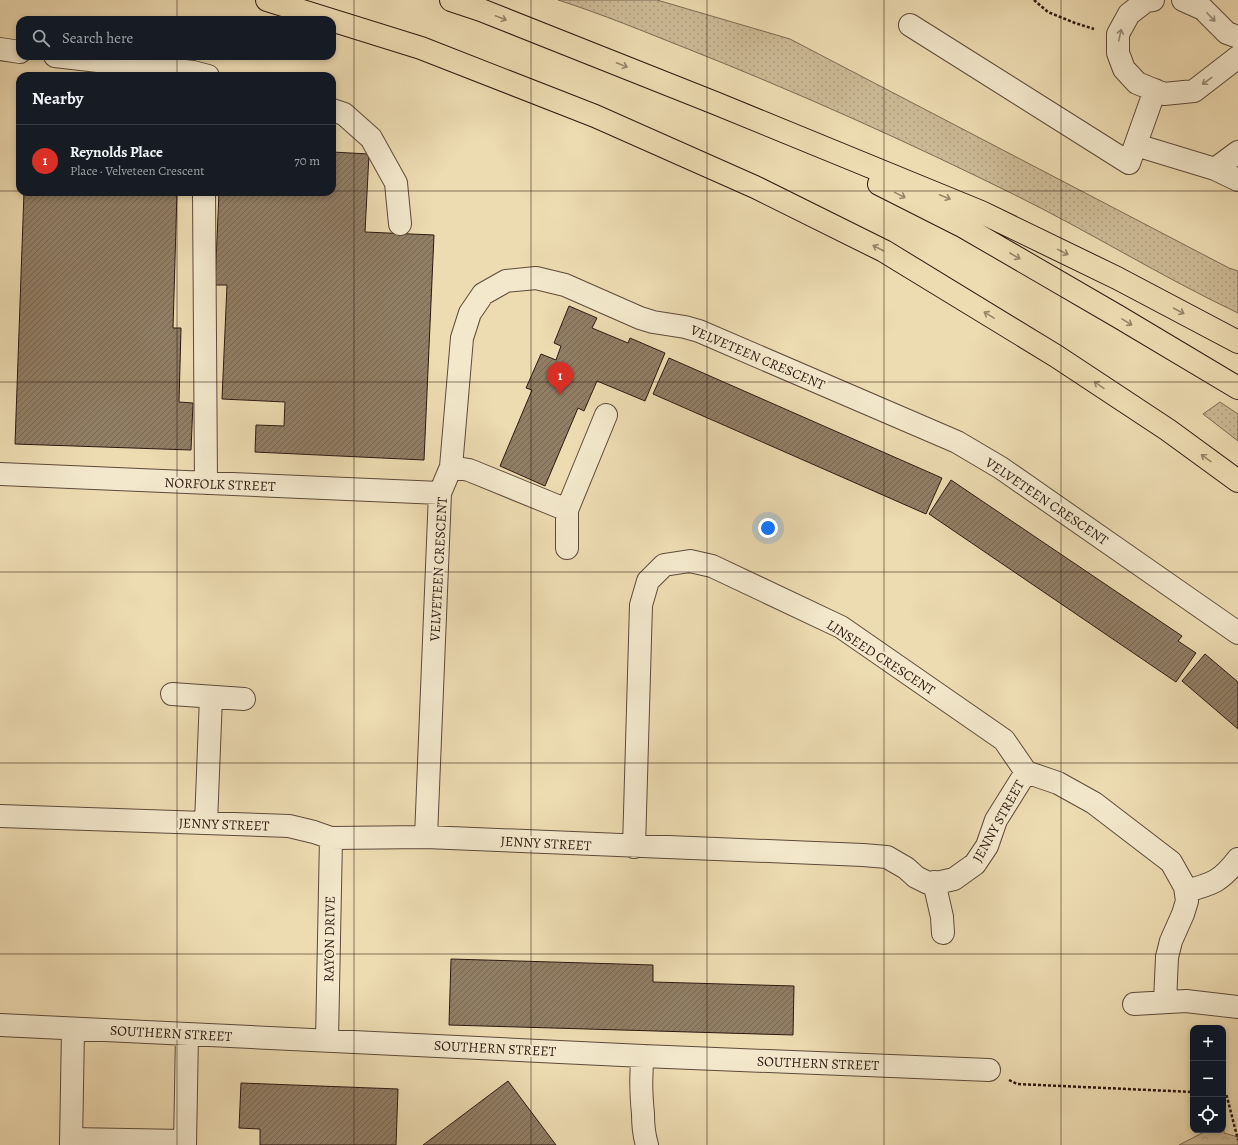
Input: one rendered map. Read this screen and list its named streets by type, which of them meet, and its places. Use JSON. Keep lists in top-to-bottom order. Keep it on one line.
{"streets":{"street":["VELVETEEN CRESCENT","NORFOLK STREET","LINSEED CRESCENT","JENNY STREET","RAYON DRIVE","SOUTHERN STREET"]},"crossings":[["VELVETEEN CRESCENT","NORFOLK STREET"],["VELVETEEN CRESCENT","JENNY STREET"],["LINSEED CRESCENT","JENNY STREET"],["JENNY STREET","RAYON DRIVE"],["RAYON DRIVE","SOUTHERN STREET"]],"page":{"search":"Search here","heading":"Nearby","list":[{"mark":"1","name":"Reynolds Place","note":"Place · Velveteen Crescent","value":"70 m"}],"pins":"1","map_buttons":["+","−"]}}
